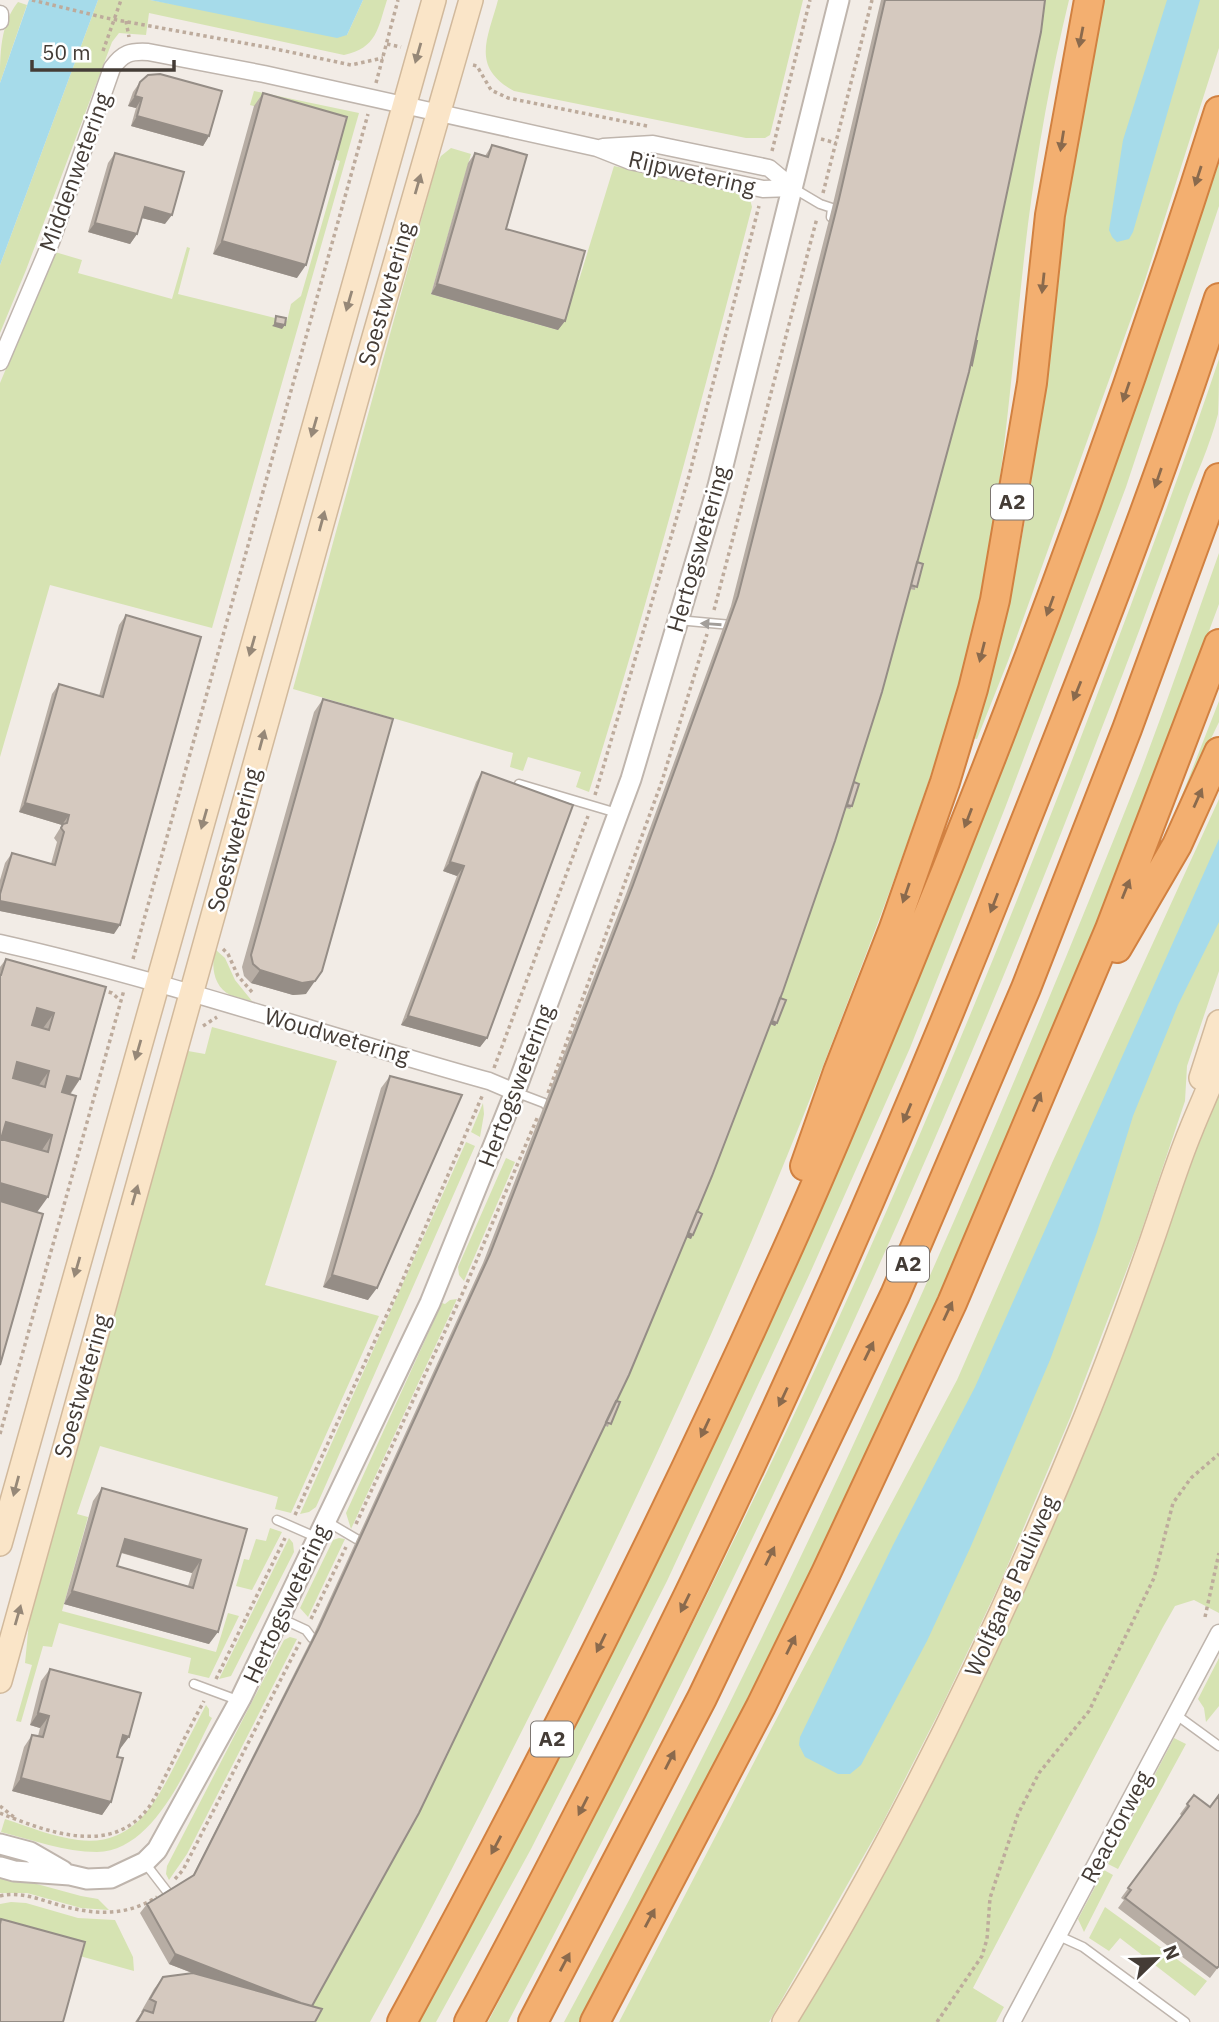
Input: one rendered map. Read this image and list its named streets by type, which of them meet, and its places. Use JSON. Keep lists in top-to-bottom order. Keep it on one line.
{"streets":{"highway":["A2"],"main road":["Soestwetering","Wolfgang Pauliweg"],"street":["Middenwetering","Rijpwetering","Hertogswetering","Woudwetering","Reactorweg"]},"crossings":[["Middenwetering","Rijpwetering"],["Middenwetering","Soestwetering"],["Rijpwetering","Soestwetering"],["Rijpwetering","Hertogswetering"],["Soestwetering","Woudwetering"],["Hertogswetering","Woudwetering"]],"scale_bar":"50 m","north":"top right"}
